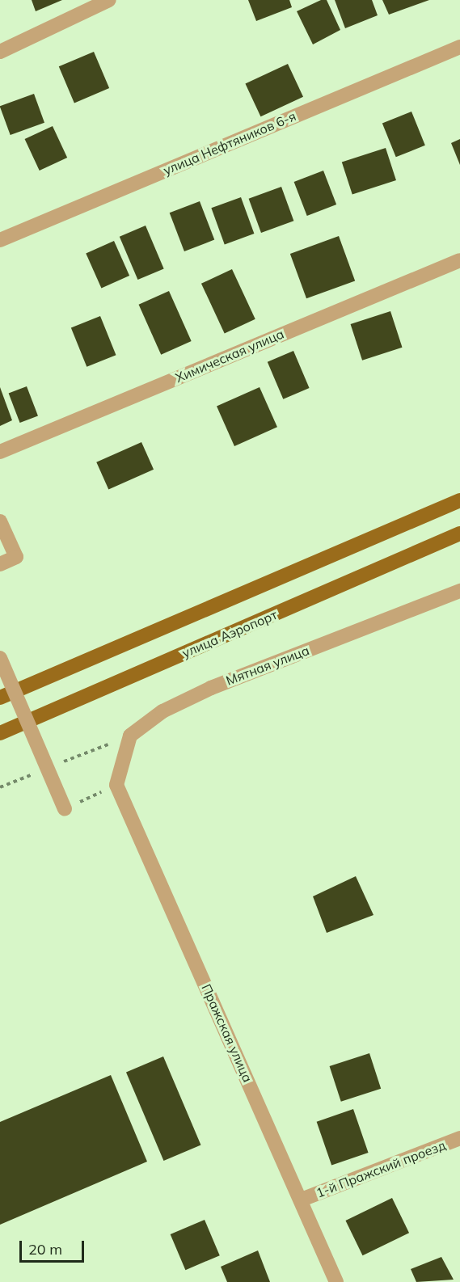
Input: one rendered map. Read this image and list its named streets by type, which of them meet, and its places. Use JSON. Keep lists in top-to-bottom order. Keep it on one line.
{"streets":{"main road":["улица Аэропорт"],"street":["улица Нефтяников 6-я","Химическая улица","Мятная улица","Пражская улица","1-й Пражский проезд"]},"crossings":[["Мятная улица","Пражская улица"],["Пражская улица","1-й Пражский проезд"]],"scale_bar":"20 m"}
